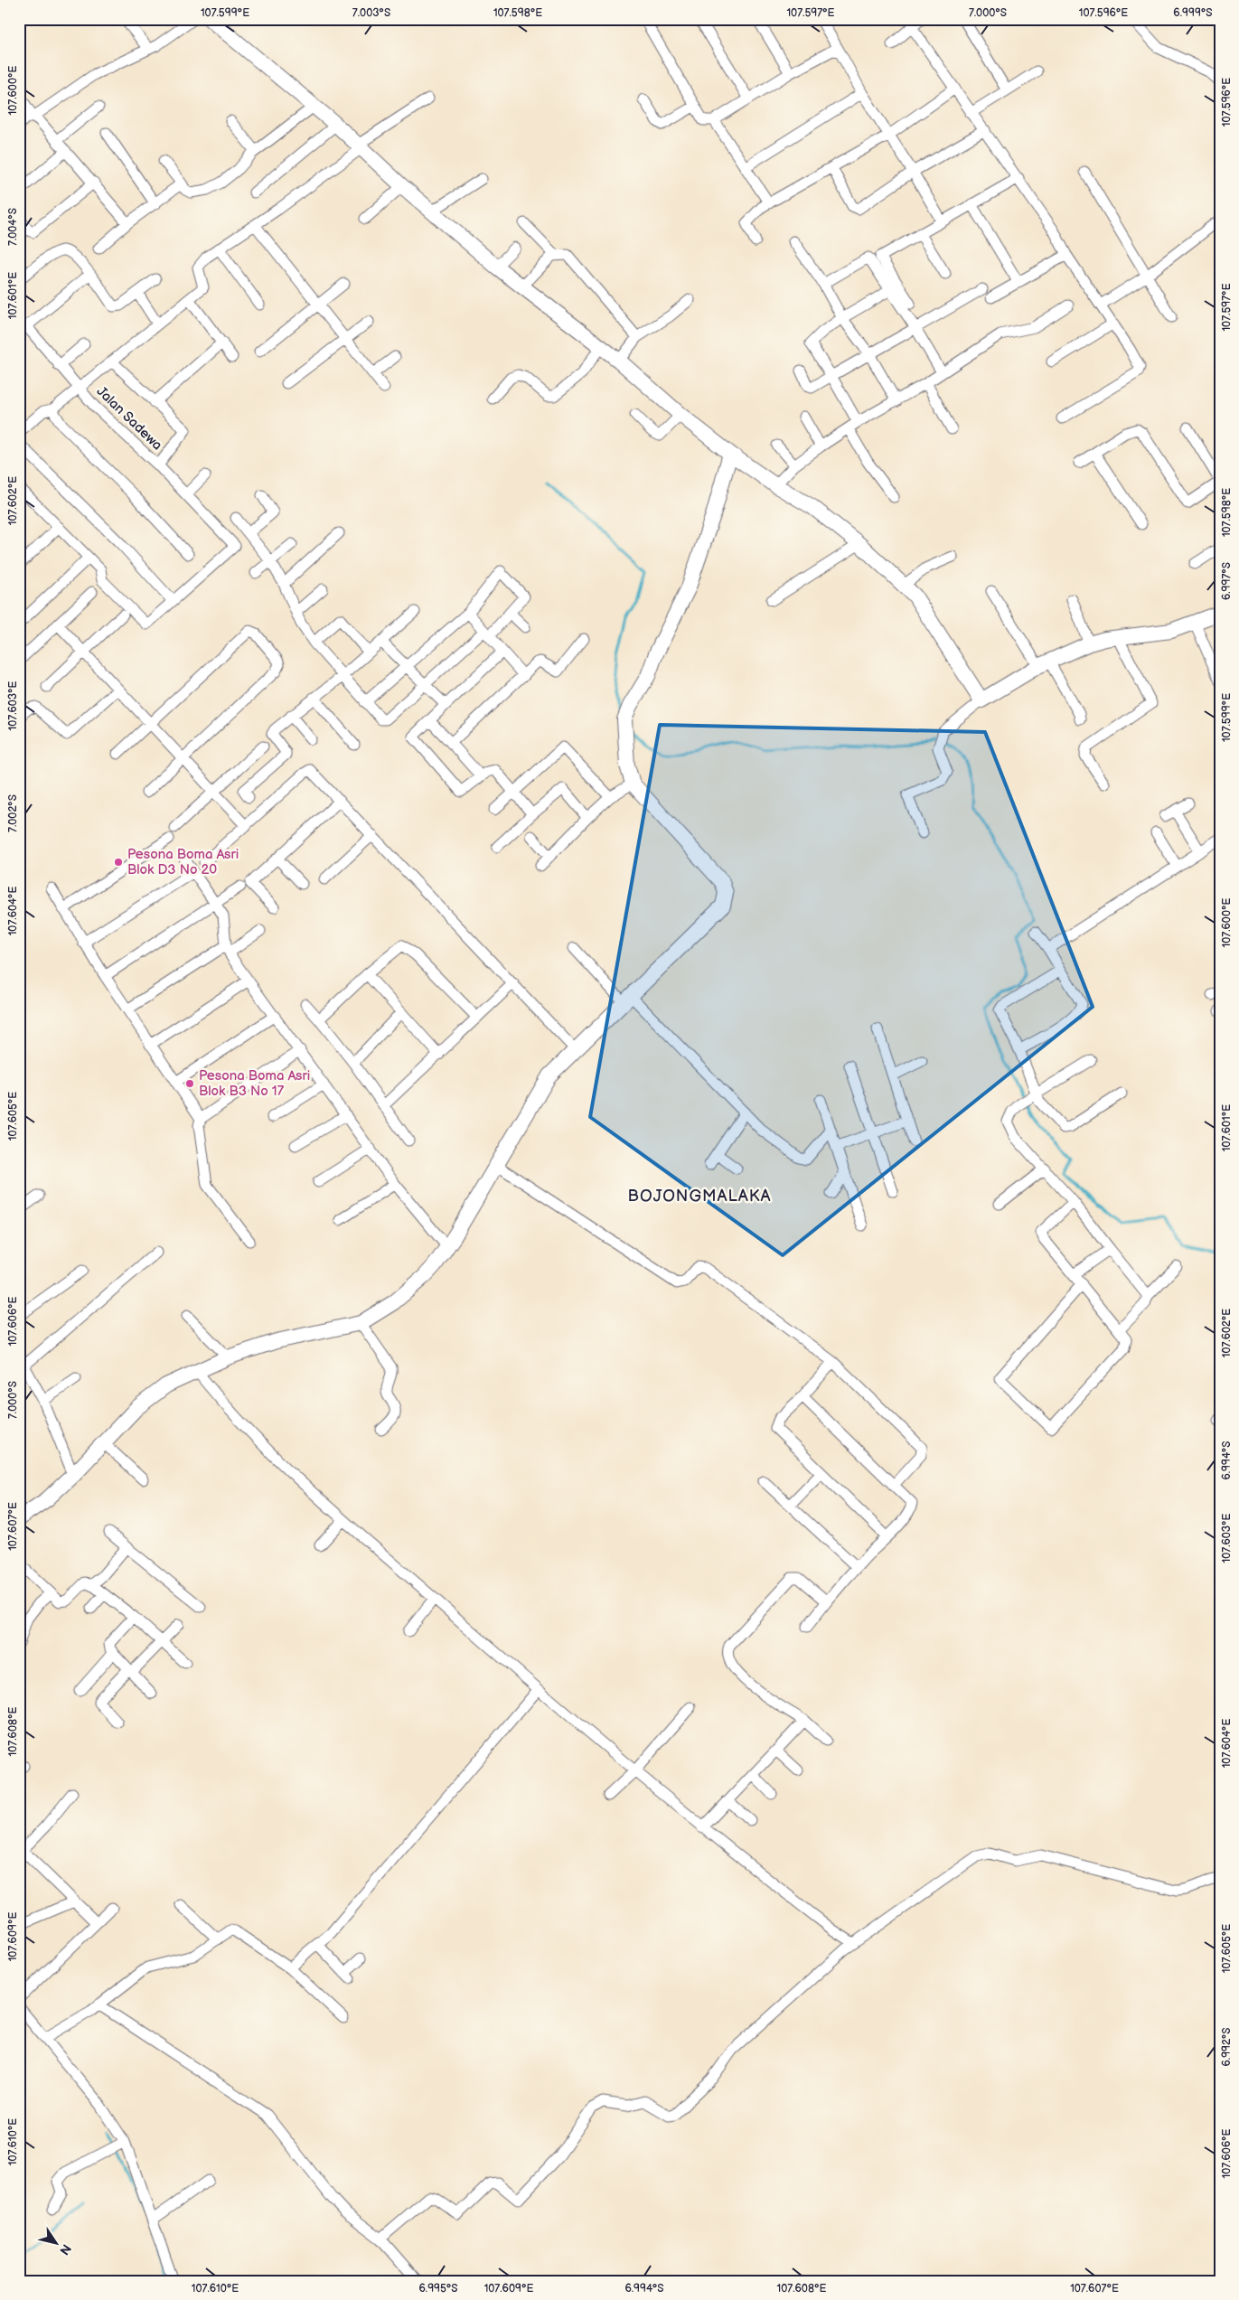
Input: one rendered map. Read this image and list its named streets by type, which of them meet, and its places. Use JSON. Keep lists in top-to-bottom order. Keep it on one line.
{"streets":{"street":["Jalan Sadewa"]},"districts":["BOJONGMALAKA"],"places":["Pesona Boma Asri Blok D3 No 20","Pesona Boma Asri Blok B3 No 17"],"north":"bottom right","coordinates":["107.599°E","7.003°S","107.598°E","107.597°E","7.000°S","107.596°E","6.999°S","107.600°E","7.004°S","107.601°E","107.602°E","6.997°S","107.603°E","7.002°S","107.604°E","107.605°E","107.606°E","6.994°S","107.607°E","107.608°E","107.609°E","6.992°S","107.610°E","6.995°S"]}
